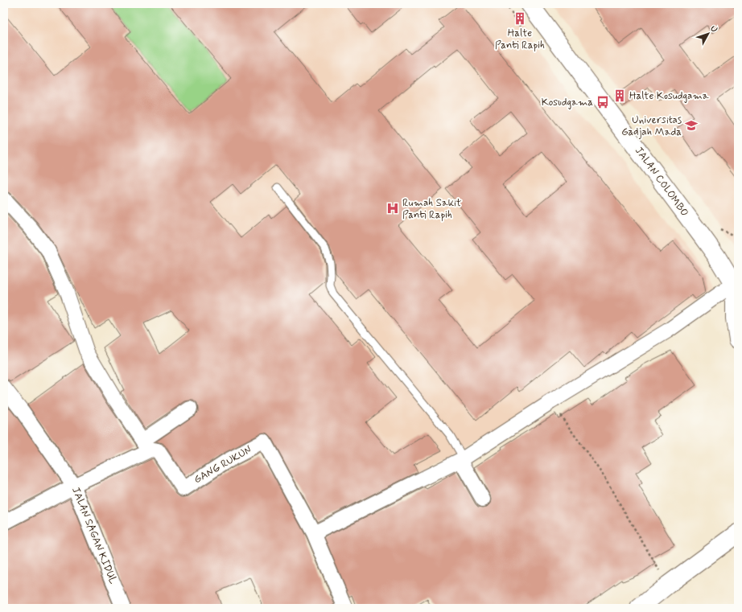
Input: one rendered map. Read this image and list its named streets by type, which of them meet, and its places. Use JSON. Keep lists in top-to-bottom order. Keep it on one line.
{"streets":{"main road":["JALAN COLOMBO"],"street":["GANG RUKUN","JALAN SAGAN KIDUL"]},"places":{"building":["Halte Panti Rapih","Halte Kosudgama"],"bus stop":["Kosudgama"],"school or university":["Universitas Gadjah Mada"],"hospital":["Rumah Sakit Panti Rapih"]},"north":"top right"}
